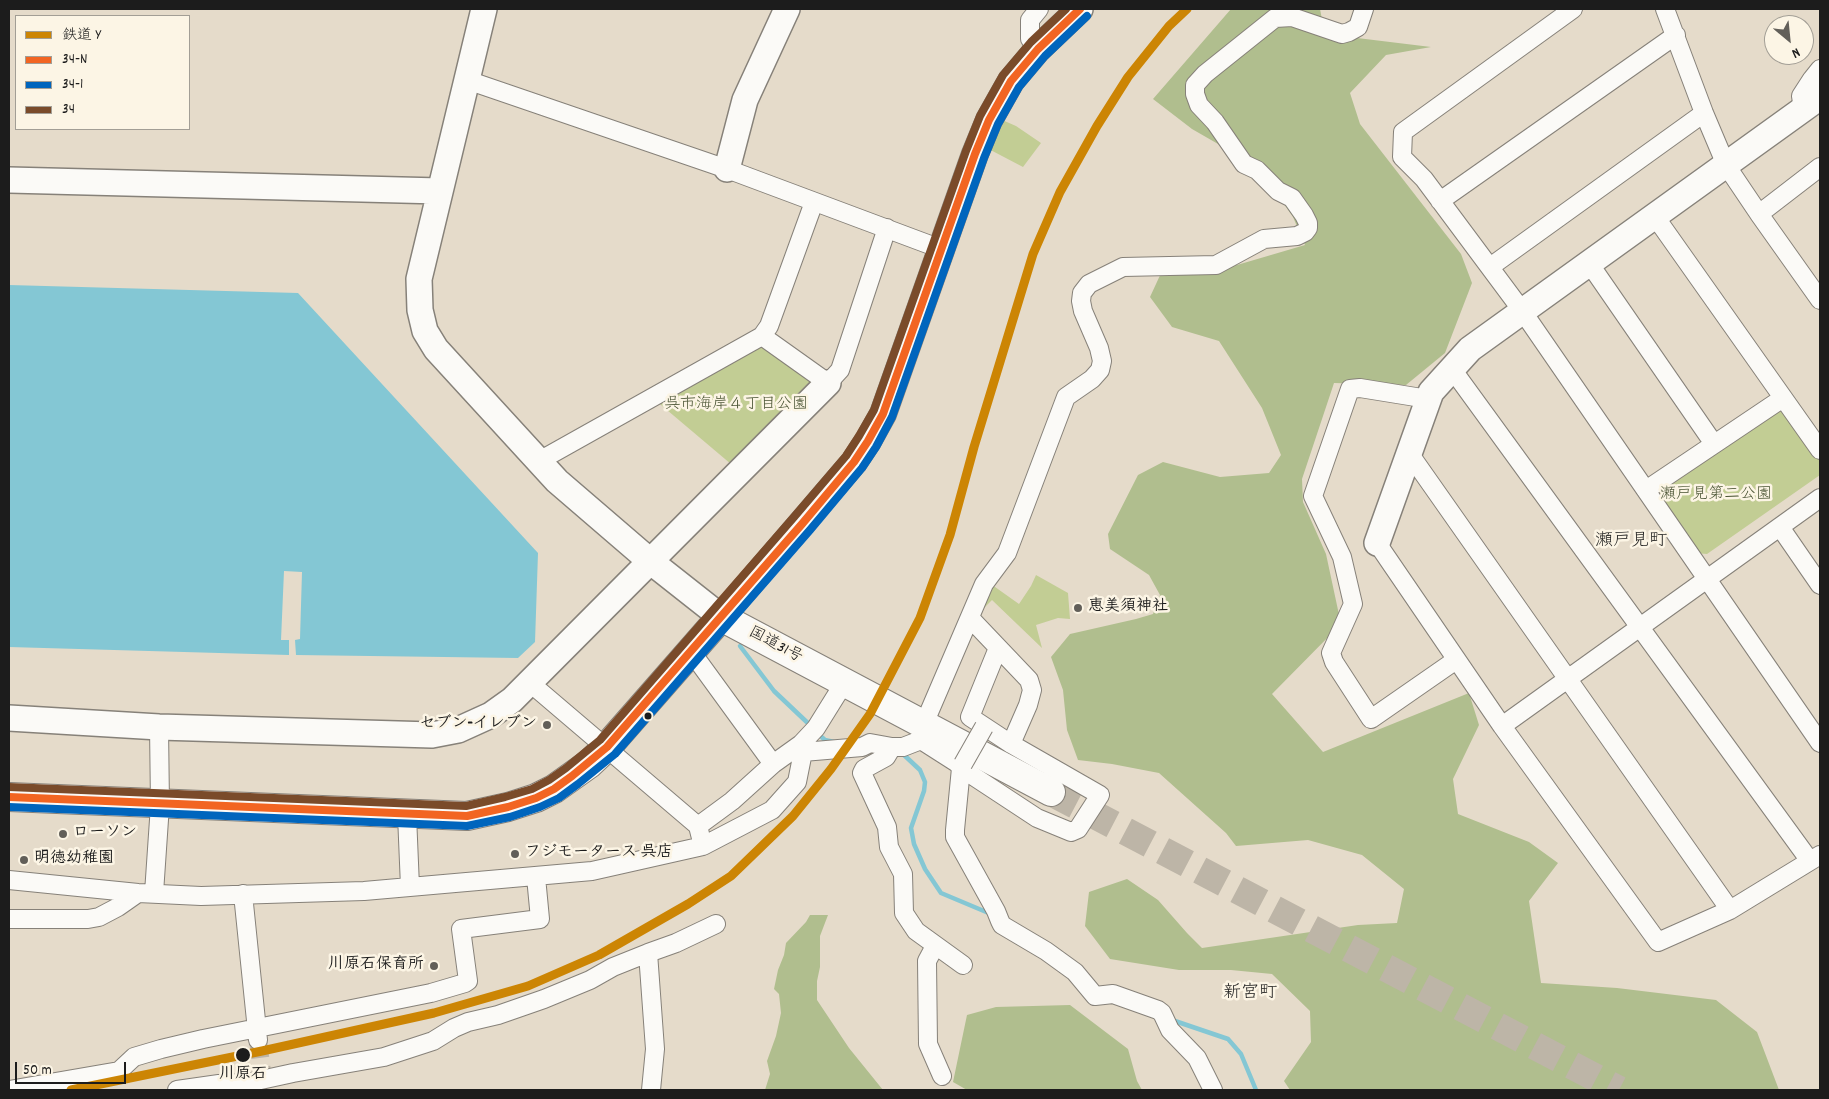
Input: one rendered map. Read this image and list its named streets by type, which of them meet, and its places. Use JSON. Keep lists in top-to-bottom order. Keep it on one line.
{"streets":{"highway":["国道31号"]},"districts":["瀬戸見町","新宮町"],"parks":["呉市海岸４丁目公園","瀬戸見第二公園"],"places":["恵美須神社","セブン-イレブン","ローソン","フジモータース 呉店","明徳幼稚園","川原石保育所","川原石"],"lines":["rail line Y","transit line 34-N","transit line 34","transit line 34-1"],"legend":["鉄道 Y","34-N","34-1","34"],"scale_bar":"50 m","north":"bottom right"}
